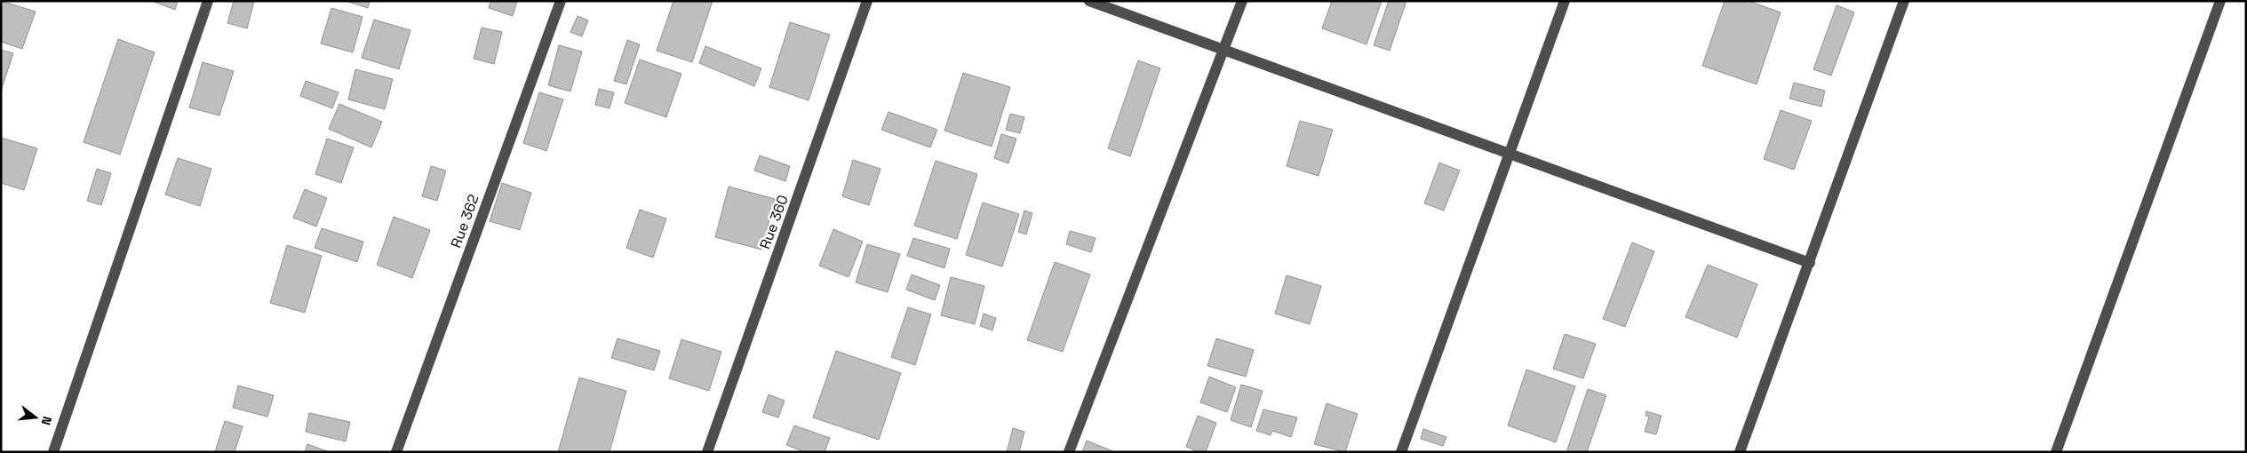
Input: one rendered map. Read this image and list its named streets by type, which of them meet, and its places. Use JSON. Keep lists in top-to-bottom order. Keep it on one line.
{"streets":{"street":["Rue 362","Rue 360"]},"north":"right"}
